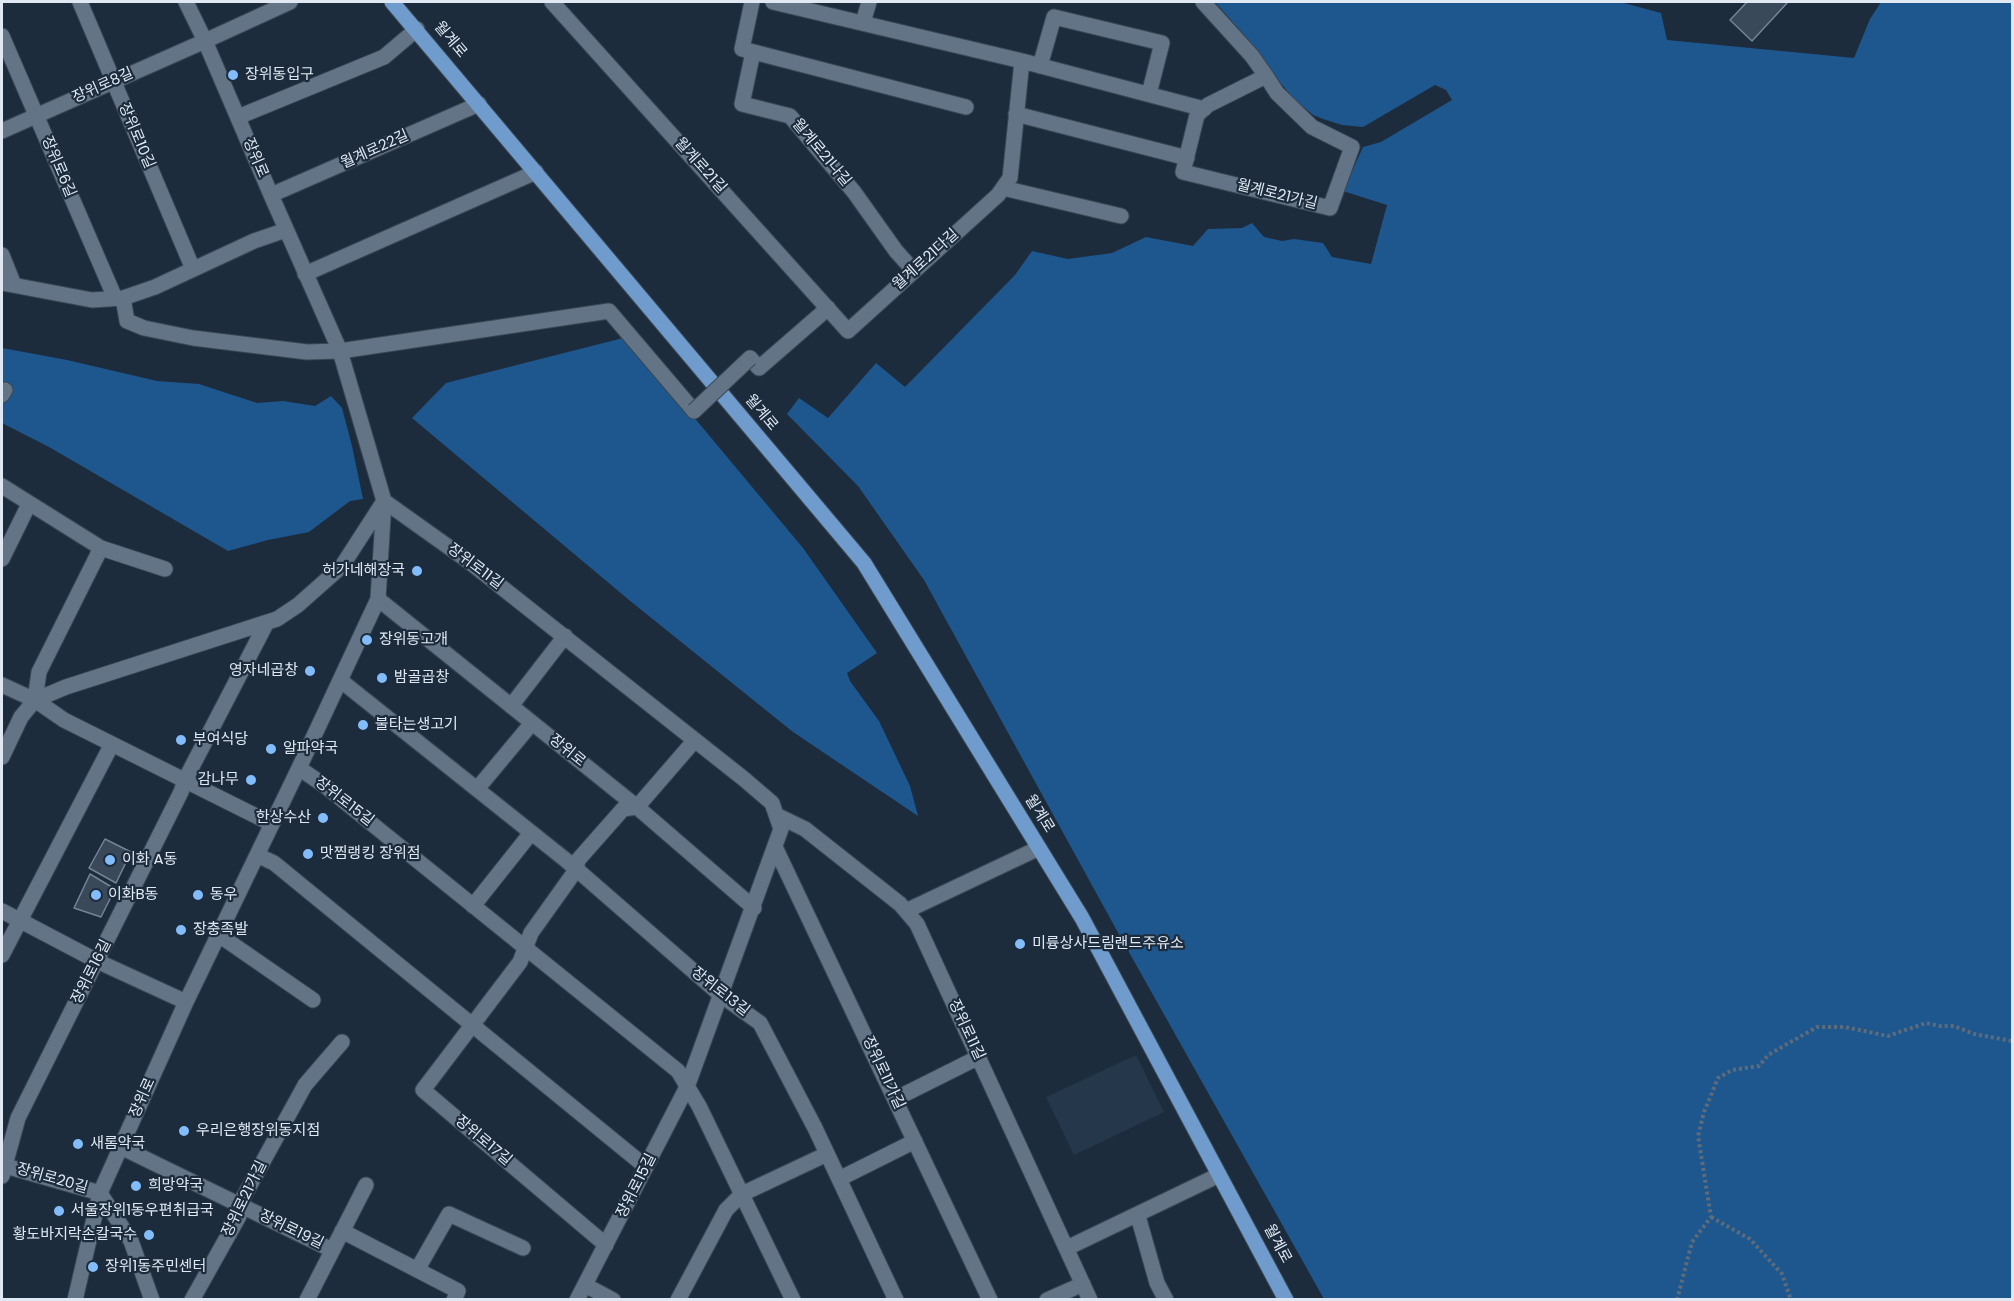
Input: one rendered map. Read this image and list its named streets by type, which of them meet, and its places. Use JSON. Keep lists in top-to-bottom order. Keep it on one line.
{"streets":{"main road":["월계로"],"street":["장위로8길","장위로10길","월계로22길","월계로21나길","장위로","월계로21길","장위로6길","월계로21가길","월계로21다길","장위로11길","장위로15길","장위로16길","장위로13길","장위로11가길","장위로17길","장위로20길","장위로21가길","장위로19길"]},"crossings":[["월계로","월계로22길"],["월계로","장위로"],["월계로","장위로11길"],["장위로8길","장위로10길"],["장위로8길","장위로"],["장위로8길","장위로6길"],["월계로22길","장위로"],["월계로21나길","월계로21다길"],["장위로","장위로11길"],["장위로","장위로15길"],["장위로","장위로13길"],["장위로","장위로20길"],["장위로","장위로19길"],["월계로21길","월계로21다길"],["장위로15길","장위로17길"],["장위로16길","장위로20길"],["장위로21가길","장위로19길"]],"places":["장위동입구","허가네해장국","장위동고개","영자네곱창","밤골곱창","불타는생고기","부여식당","알파약국","감나무","한상수산","맛찜랭킹 장위점","이화 A동","이화B동","동우","장충족발","미륭상사드림랜드주유소","우리은행장위동지점","새롬약국","희망약국","서울장위1동우편취급국","황도바지락손칼국수","장위1동주민센터"]}
